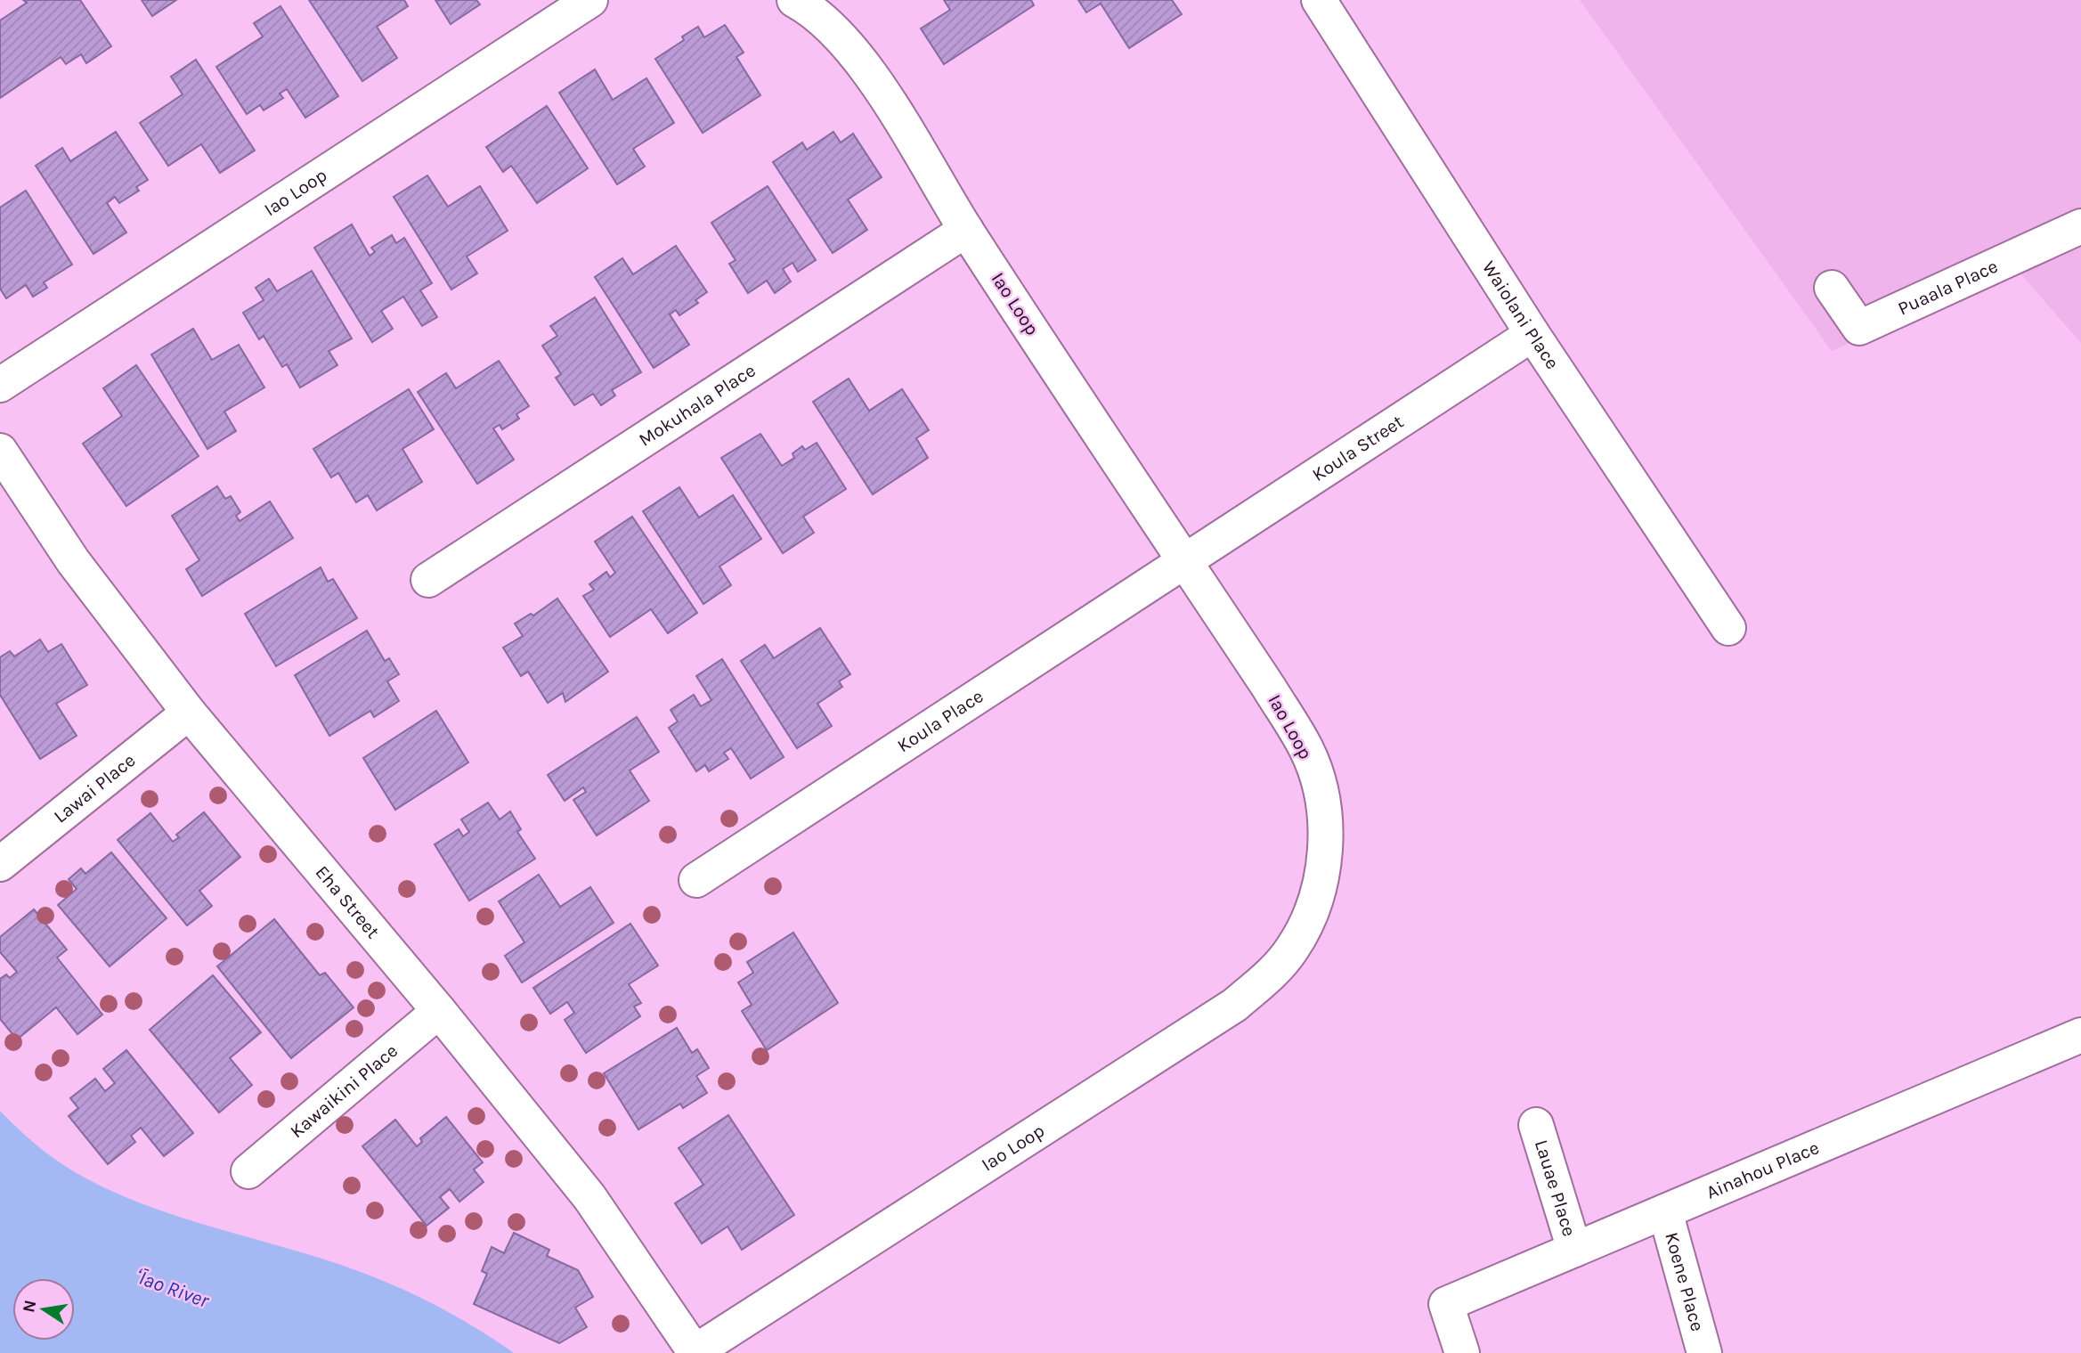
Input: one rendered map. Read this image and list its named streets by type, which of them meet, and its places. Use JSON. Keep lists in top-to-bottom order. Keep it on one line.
{"streets":{"street":["Iao Loop","Puaala Place","Waiolani Place","Mokuhala Place","Koula Street","Koula Place","Lawai Place","Eha Street","Kawaikini Place","Ainahou Place","Lauae Place","Koene Place"]},"crossings":[["Iao Loop","Mokuhala Place"],["Iao Loop","Koula Street"],["Iao Loop","Koula Place"],["Iao Loop","Eha Street"],["Waiolani Place","Koula Street"],["Koula Street","Koula Place"],["Lawai Place","Eha Street"],["Eha Street","Kawaikini Place"],["Ainahou Place","Lauae Place"],["Ainahou Place","Koene Place"]],"water":["ʻĪao River"],"north":"left"}
